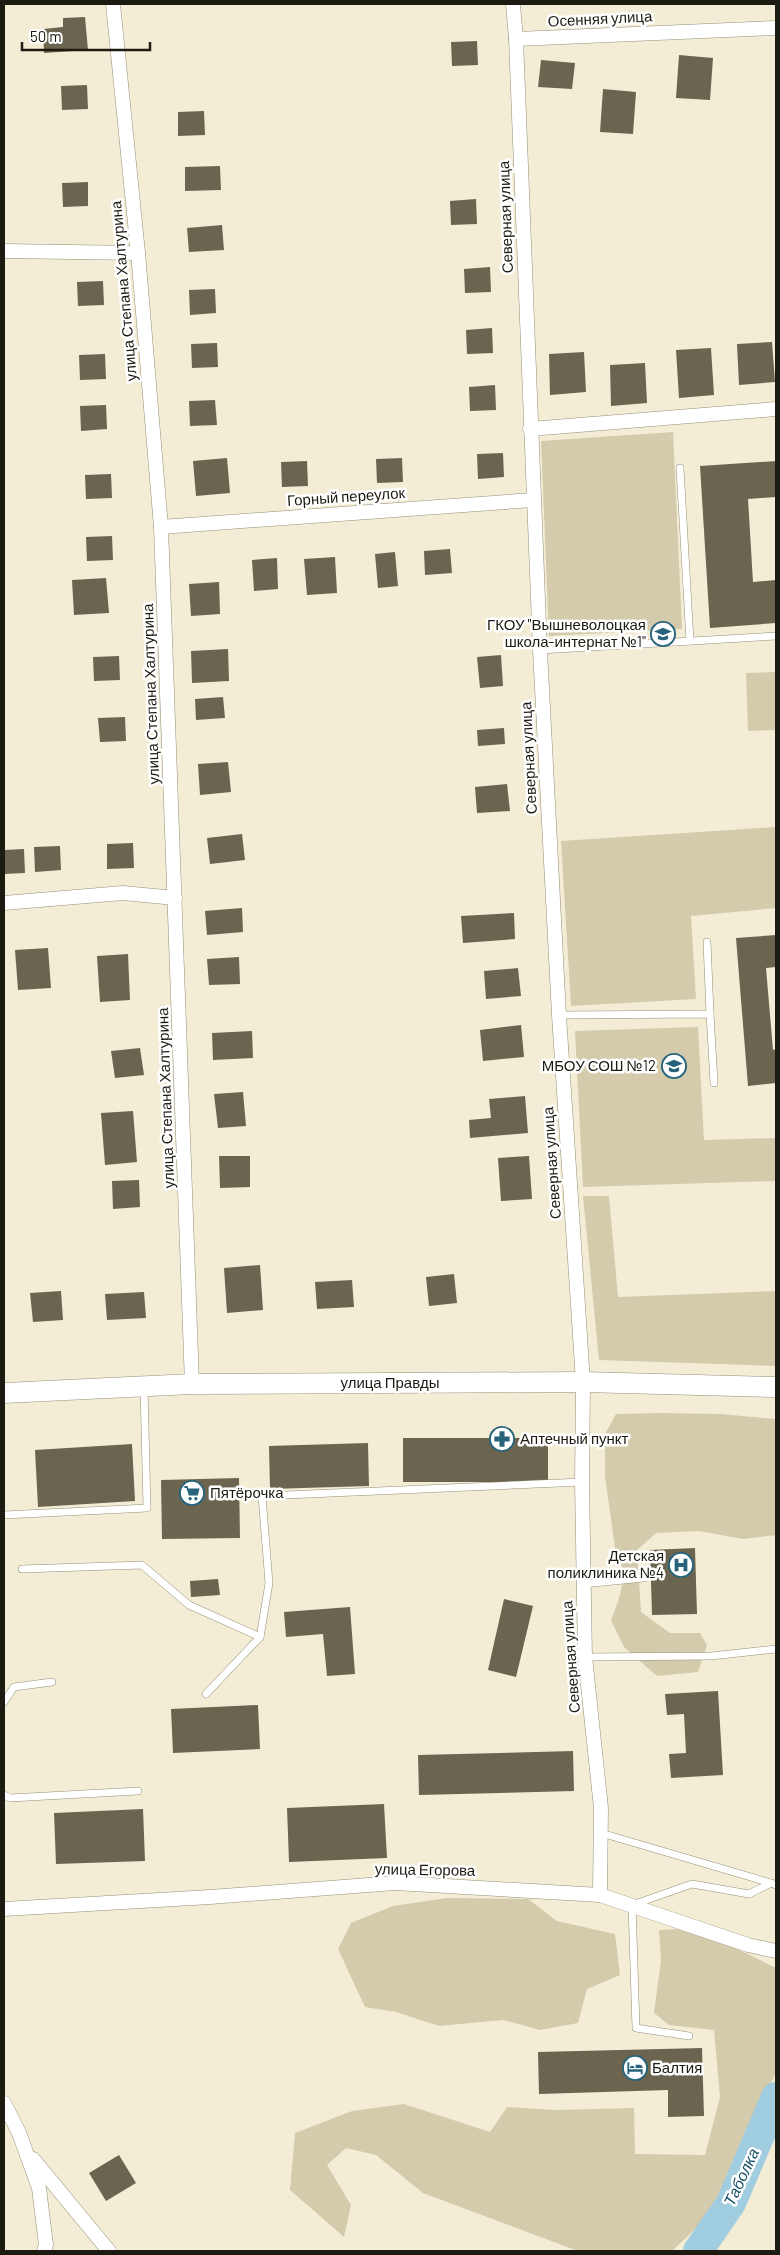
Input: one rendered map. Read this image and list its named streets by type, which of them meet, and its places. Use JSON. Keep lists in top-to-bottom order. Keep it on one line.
{"streets":{"street":["Осенняя улица","Северная улица","улица Степана Халтурина","Горный переулок","улица Правды","улица Егорова"]},"crossings":[["Осенняя улица","Северная улица"],["Северная улица","Горный переулок"],["Северная улица","улица Правды"],["Северная улица","улица Егорова"],["улица Степана Халтурина","Горный переулок"],["улица Степана Халтурина","улица Правды"]],"water":["Таболка"],"places":{"school or university":["ГКОУ \"Вышневолоцкая школа-интернат №1\"","МБОУ СОШ №12"],"pharmacy":["Аптечный пункт"],"supermarket":["Пятёрочка"],"hospital":["Детская поликлиника №4"],"hotel":["Балтия"]},"scale_bar":"50 m"}
